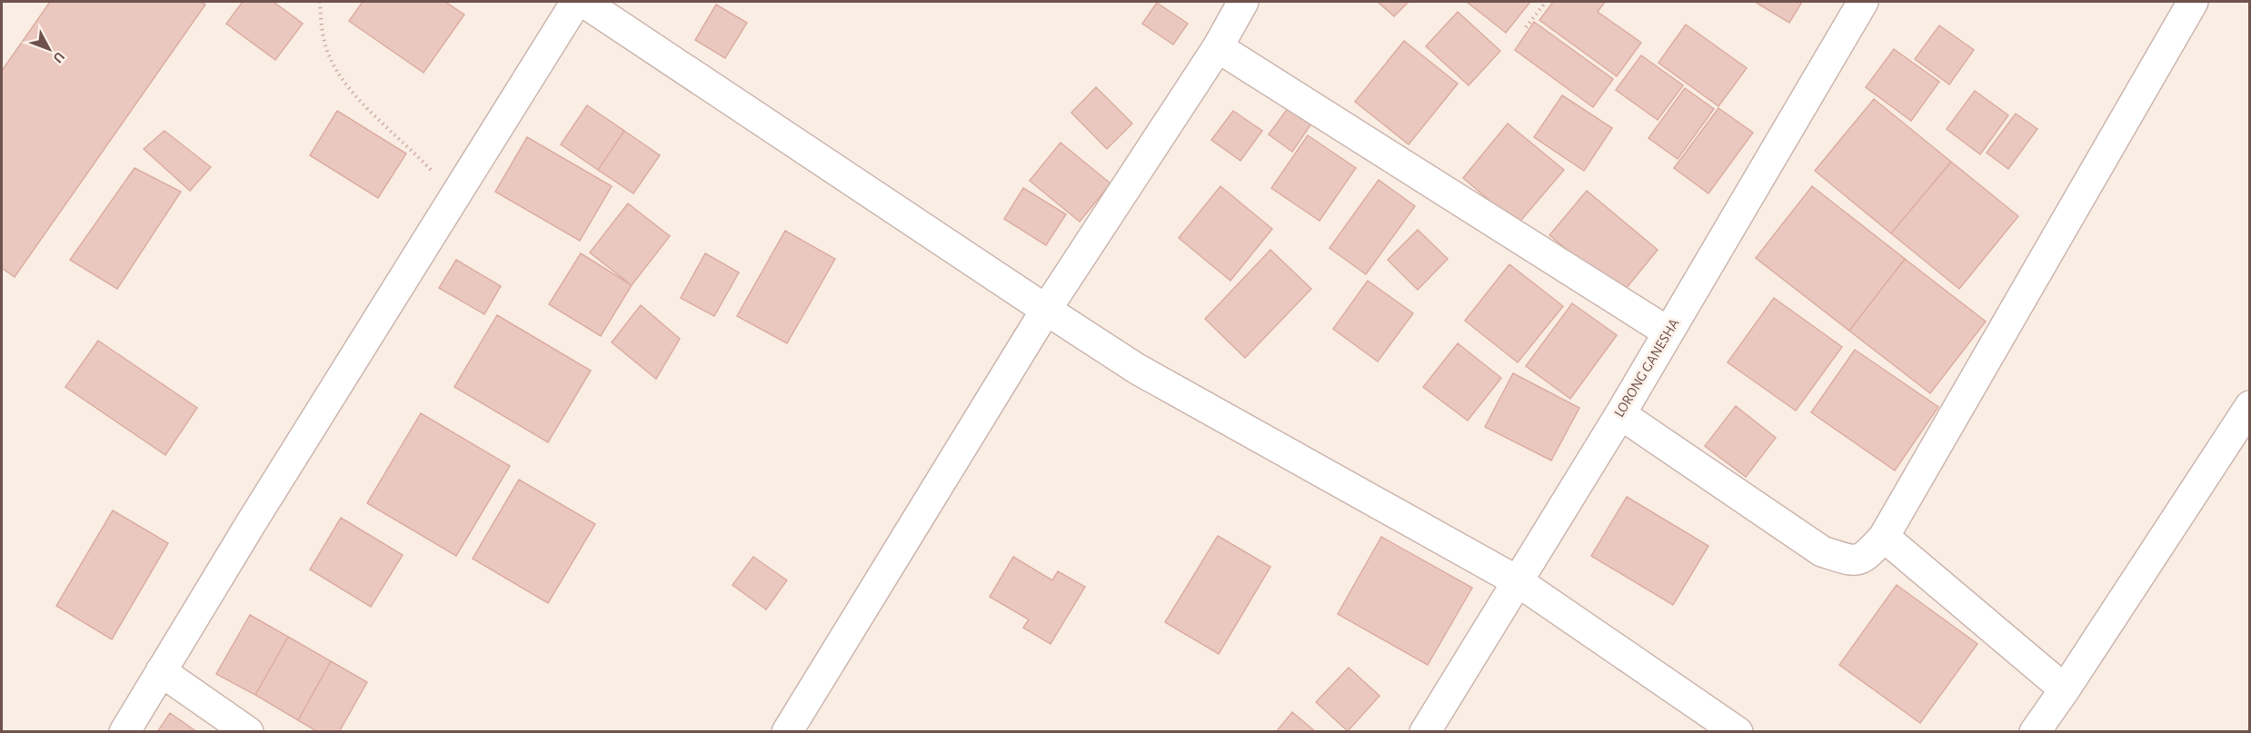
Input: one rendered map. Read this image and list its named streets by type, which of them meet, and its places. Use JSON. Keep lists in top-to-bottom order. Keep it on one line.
{"streets":{"street":["LORONG GANESHA"]},"north":"bottom right"}
